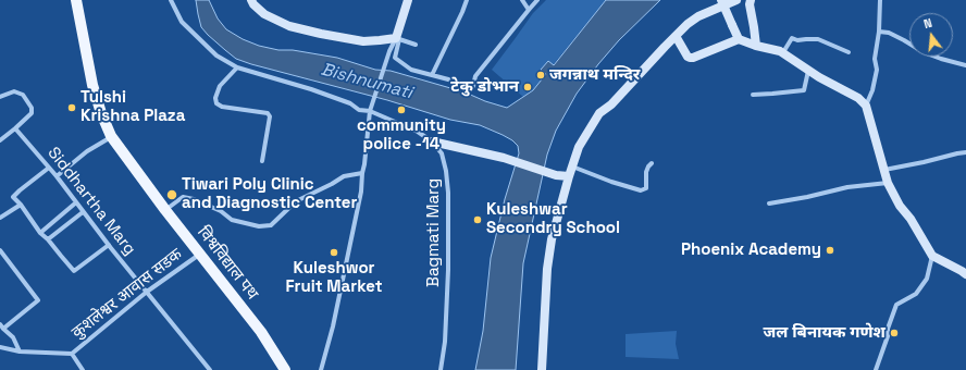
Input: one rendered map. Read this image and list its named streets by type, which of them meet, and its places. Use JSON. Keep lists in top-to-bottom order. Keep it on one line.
{"streets":{"main road":["विश्वविद्याल पथ"],"street":["Siddhartha Marg","Bagmati Marg","कुशलेश्वर आवास सडक"]},"crossings":[["Siddhartha Marg","कुशलेश्वर आवास सडक"],["विश्वविद्याल पथ","कुशलेश्वर आवास सडक"]],"water":["Bishnumati"],"places":["जगन्नाथ मन्दिर","टेकु डोभान","Tulshi Krishna Plaza","community police -14","Tiwari Poly Clinic and Diagnostic Center","Kuleshwar Secondry School","Phoenix Academy","Kuleshwor Fruit Market","जल बिनायक गणेश"],"north":"top"}
